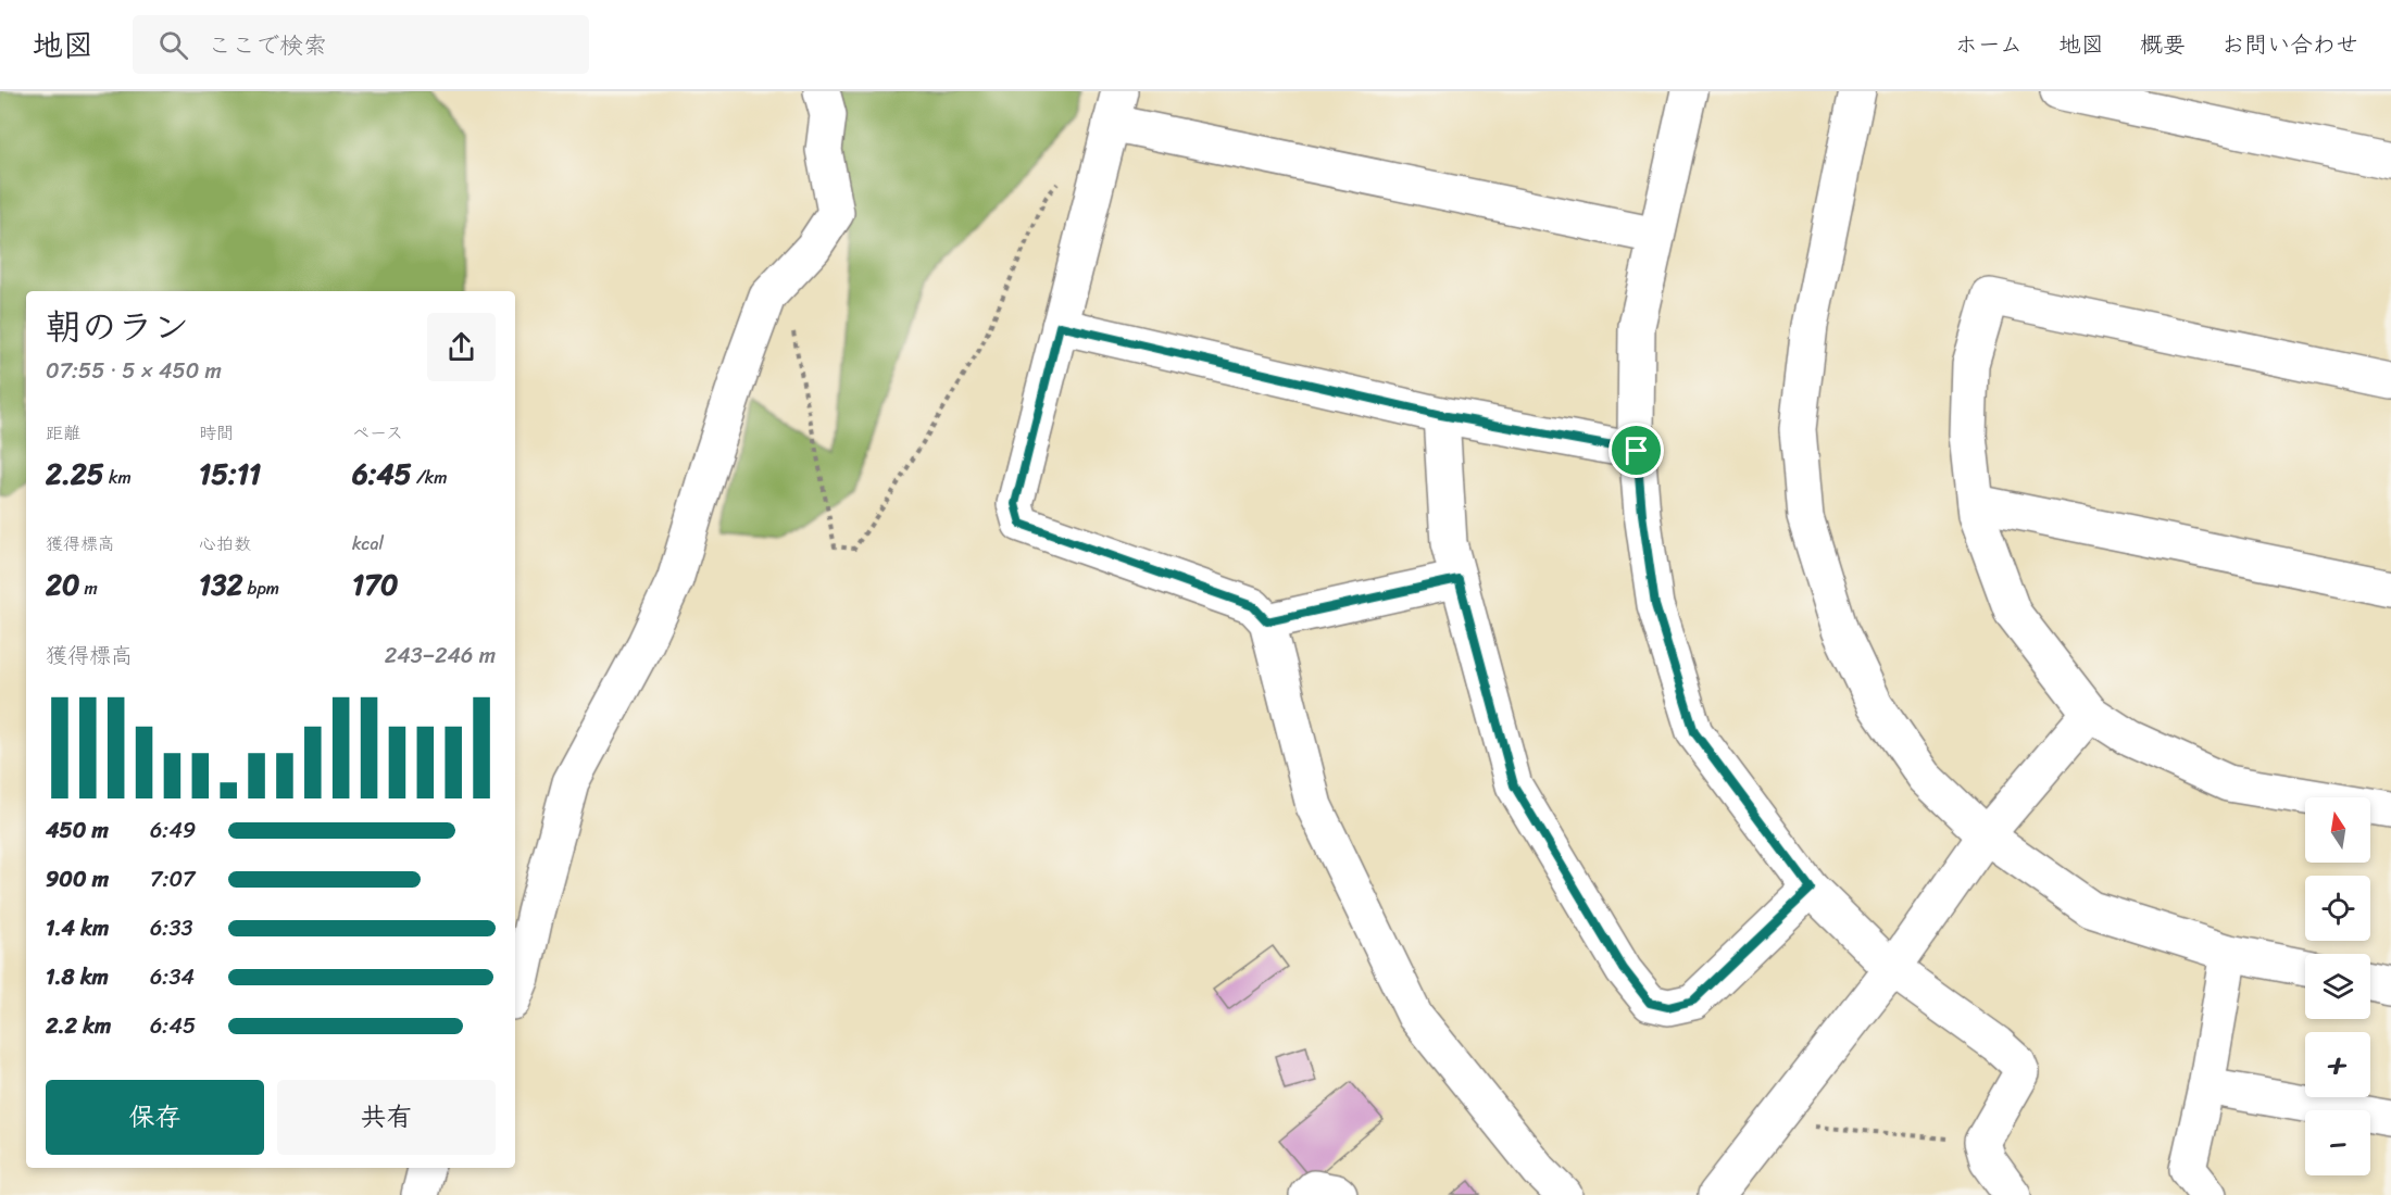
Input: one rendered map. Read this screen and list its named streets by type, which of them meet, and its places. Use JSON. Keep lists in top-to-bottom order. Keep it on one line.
{"north":"top","page":{"header":"地図","search":"ここで検索","nav":["ホーム","地図","概要","お問い合わせ"],"heading":["朝のラン","07:55 · 5 × 450 m"],"stats":[["距離","2.25 km"],["時間","15:11"],["ペース","6:45 /km"],["獲得標高","20 m"],["心拍数","132 bpm"],["kcal","170"]],"chart":["獲得標高","243–246 m"],"map_buttons":["+","−"],"list":[{"name":"450 m","note":"6:49"},{"name":"900 m","note":"7:07"},{"name":"1.4 km","note":"6:33"},{"name":"1.8 km","note":"6:34"},{"name":"2.2 km","note":"6:45"}],"buttons":["保存","共有"]}}
